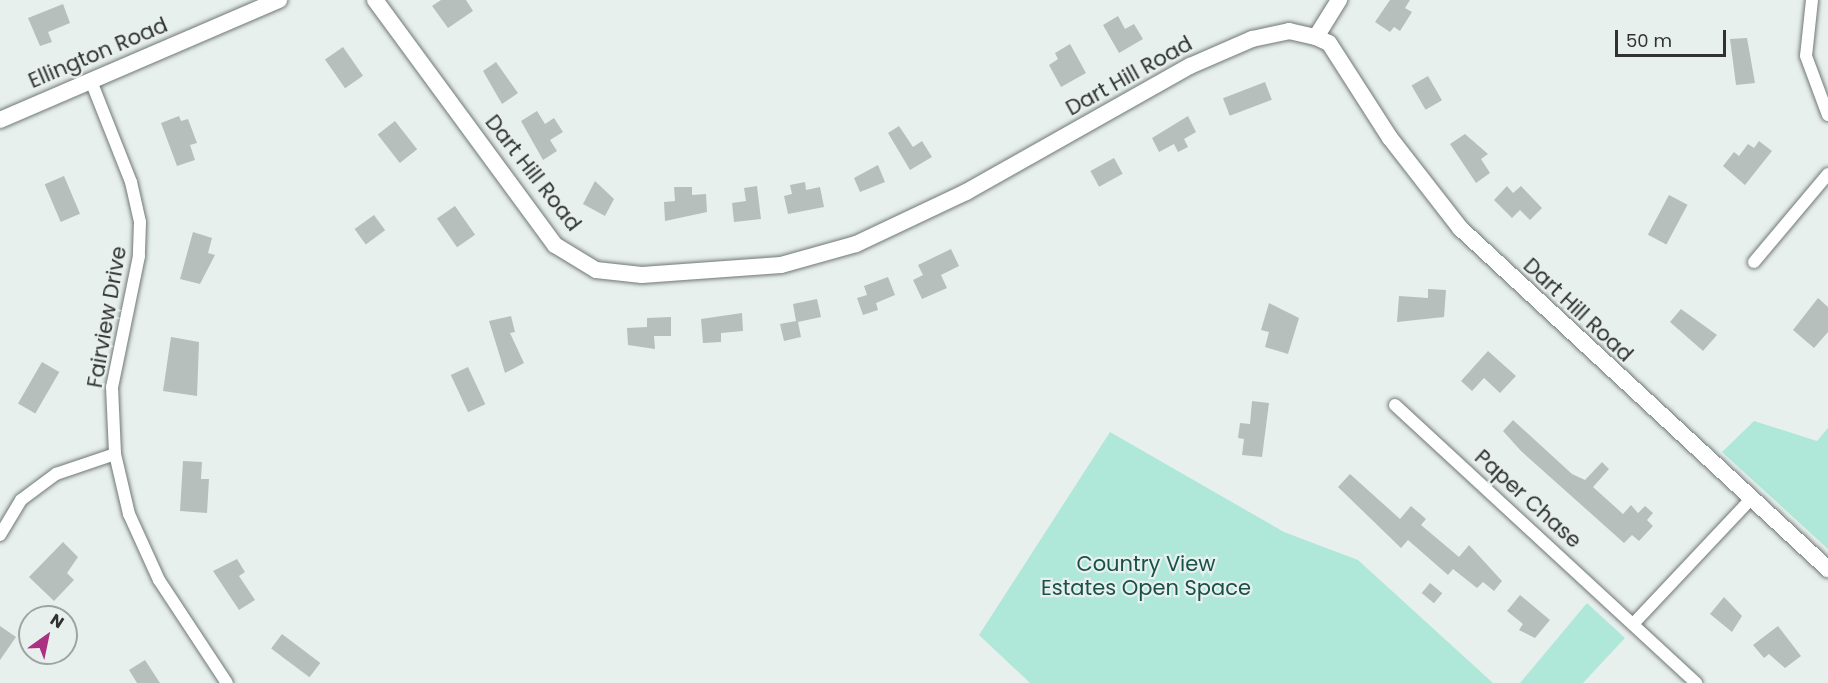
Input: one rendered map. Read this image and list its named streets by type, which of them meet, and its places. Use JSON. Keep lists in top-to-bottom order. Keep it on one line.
{"streets":{"street":["Ellington Road","Dart Hill Road","Fairview Drive","Paper Chase"]},"crossings":[["Ellington Road","Fairview Drive"]],"parks":["Country View Estates Open Space"],"scale_bar":"50 m","north":"top right"}
